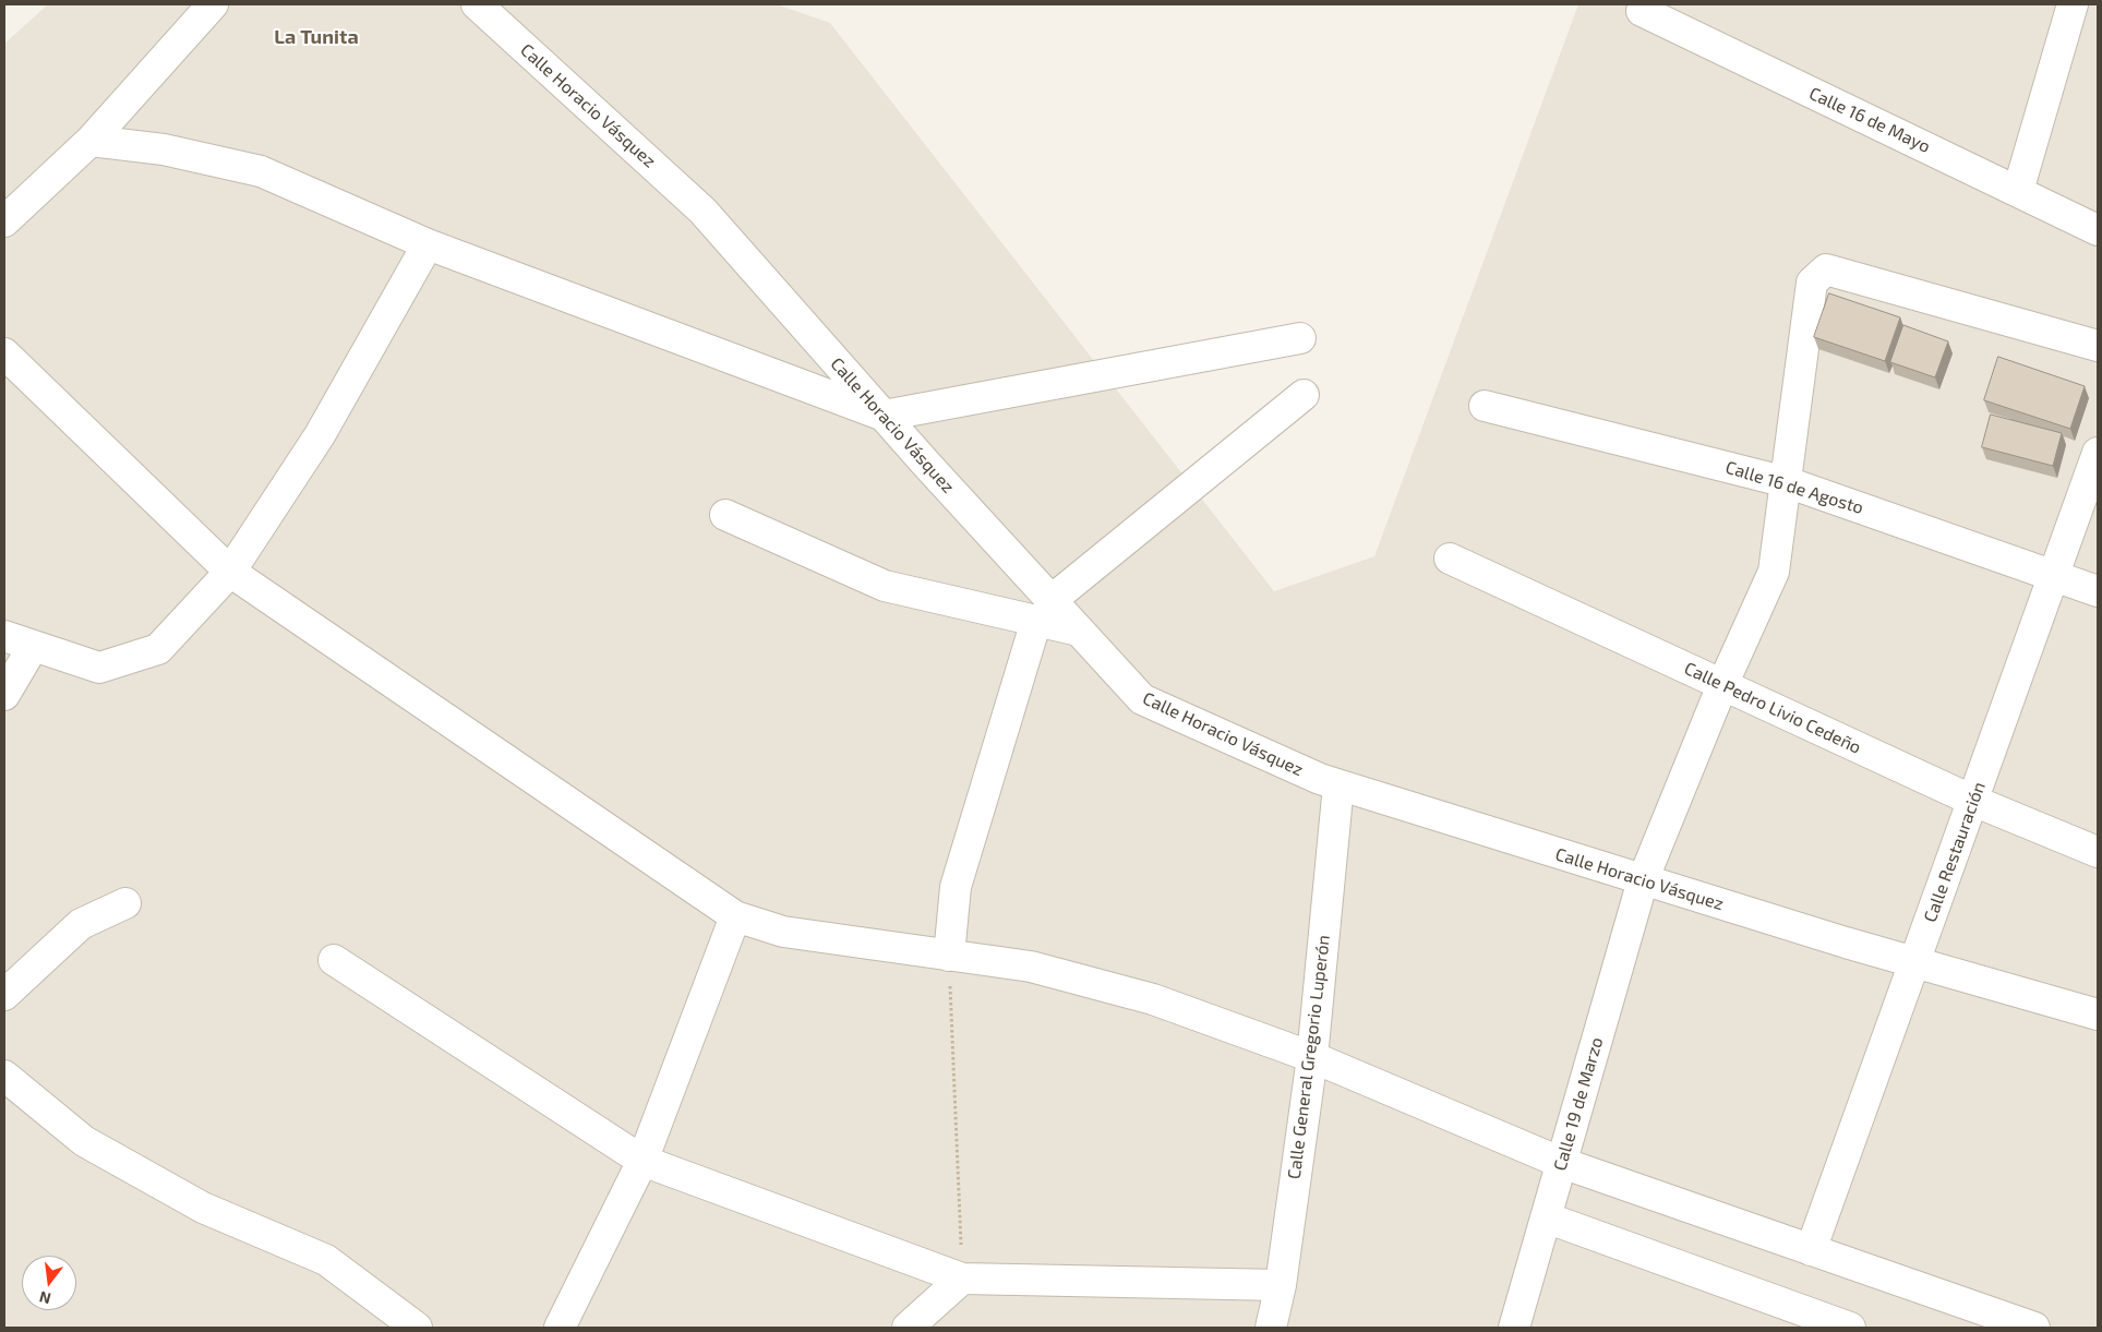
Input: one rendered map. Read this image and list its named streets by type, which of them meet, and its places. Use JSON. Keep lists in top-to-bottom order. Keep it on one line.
{"streets":{"street":["Calle Horacio Vásquez","Calle 16 de Mayo","Calle 16 de Agosto","Calle Pedro Livio Cedeño","Calle Restauración","Calle General Gregorio Luperón","Calle 19 de Marzo"]},"crossings":[["Calle Horacio Vásquez","Calle Restauración"],["Calle Horacio Vásquez","Calle General Gregorio Luperón"],["Calle Horacio Vásquez","Calle 19 de Marzo"],["Calle 16 de Agosto","Calle Restauración"],["Calle 16 de Agosto","Calle 19 de Marzo"],["Calle Pedro Livio Cedeño","Calle Restauración"],["Calle Pedro Livio Cedeño","Calle 19 de Marzo"]],"districts":["La Tunita"],"north":"bottom"}
